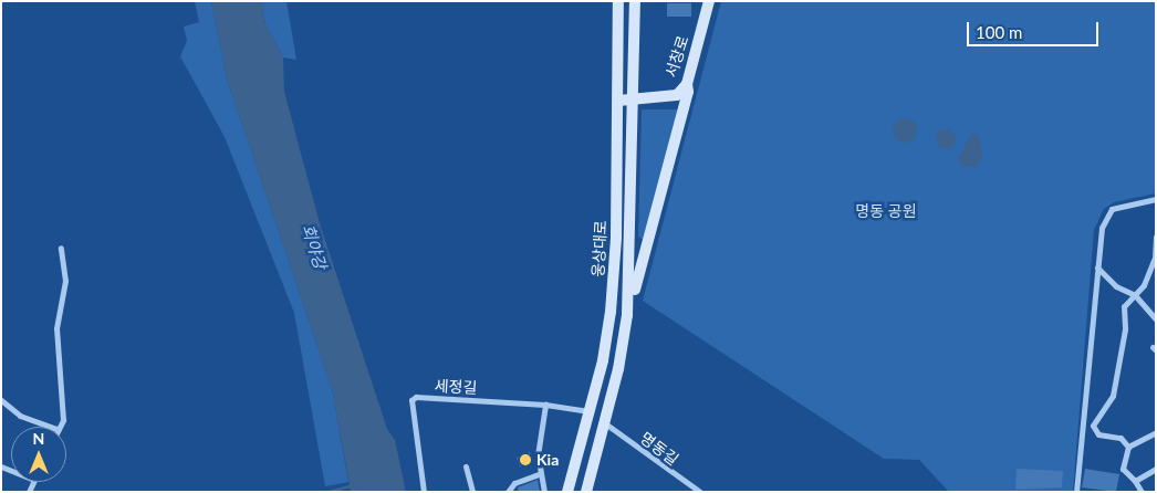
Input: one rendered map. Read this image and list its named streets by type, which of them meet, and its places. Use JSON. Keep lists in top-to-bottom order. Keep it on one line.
{"streets":{"main road":["서창로","웅상대로"],"street":["세정길","명동길"]},"crossings":[["서창로","웅상대로"],["웅상대로","세정길"],["웅상대로","명동길"]],"water":["회야강"],"parks":["명동 공원"],"places":["Kia"],"scale_bar":"100 m","north":"top"}
